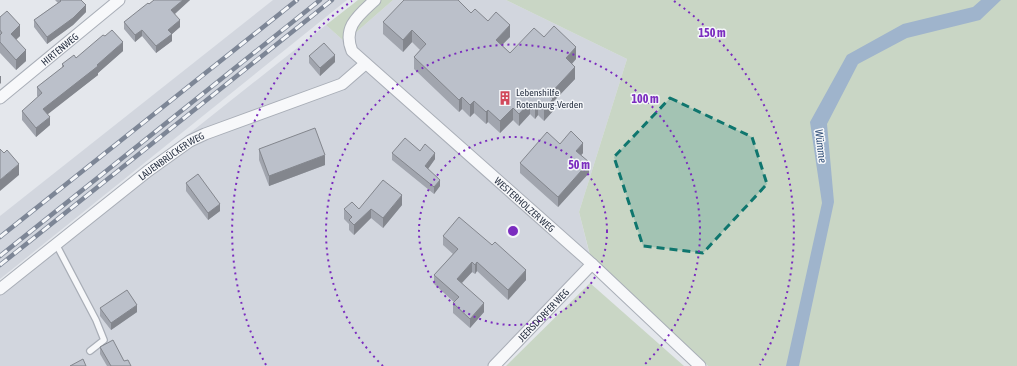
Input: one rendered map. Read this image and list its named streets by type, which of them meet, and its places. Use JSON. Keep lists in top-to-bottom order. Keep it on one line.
{"streets":{"street":["HIRTENWEG","LAUENBRÜCKER WEG","WESTERHOLZER WEG","JEERSDORFER WEG"]},"crossings":[["LAUENBRÜCKER WEG","WESTERHOLZER WEG"],["WESTERHOLZER WEG","JEERSDORFER WEG"]],"water":["Wümme"],"places":{"building":["Lebenshilfe Rotenburg-Verden"]},"rings":["150 m","100 m","50 m"]}
